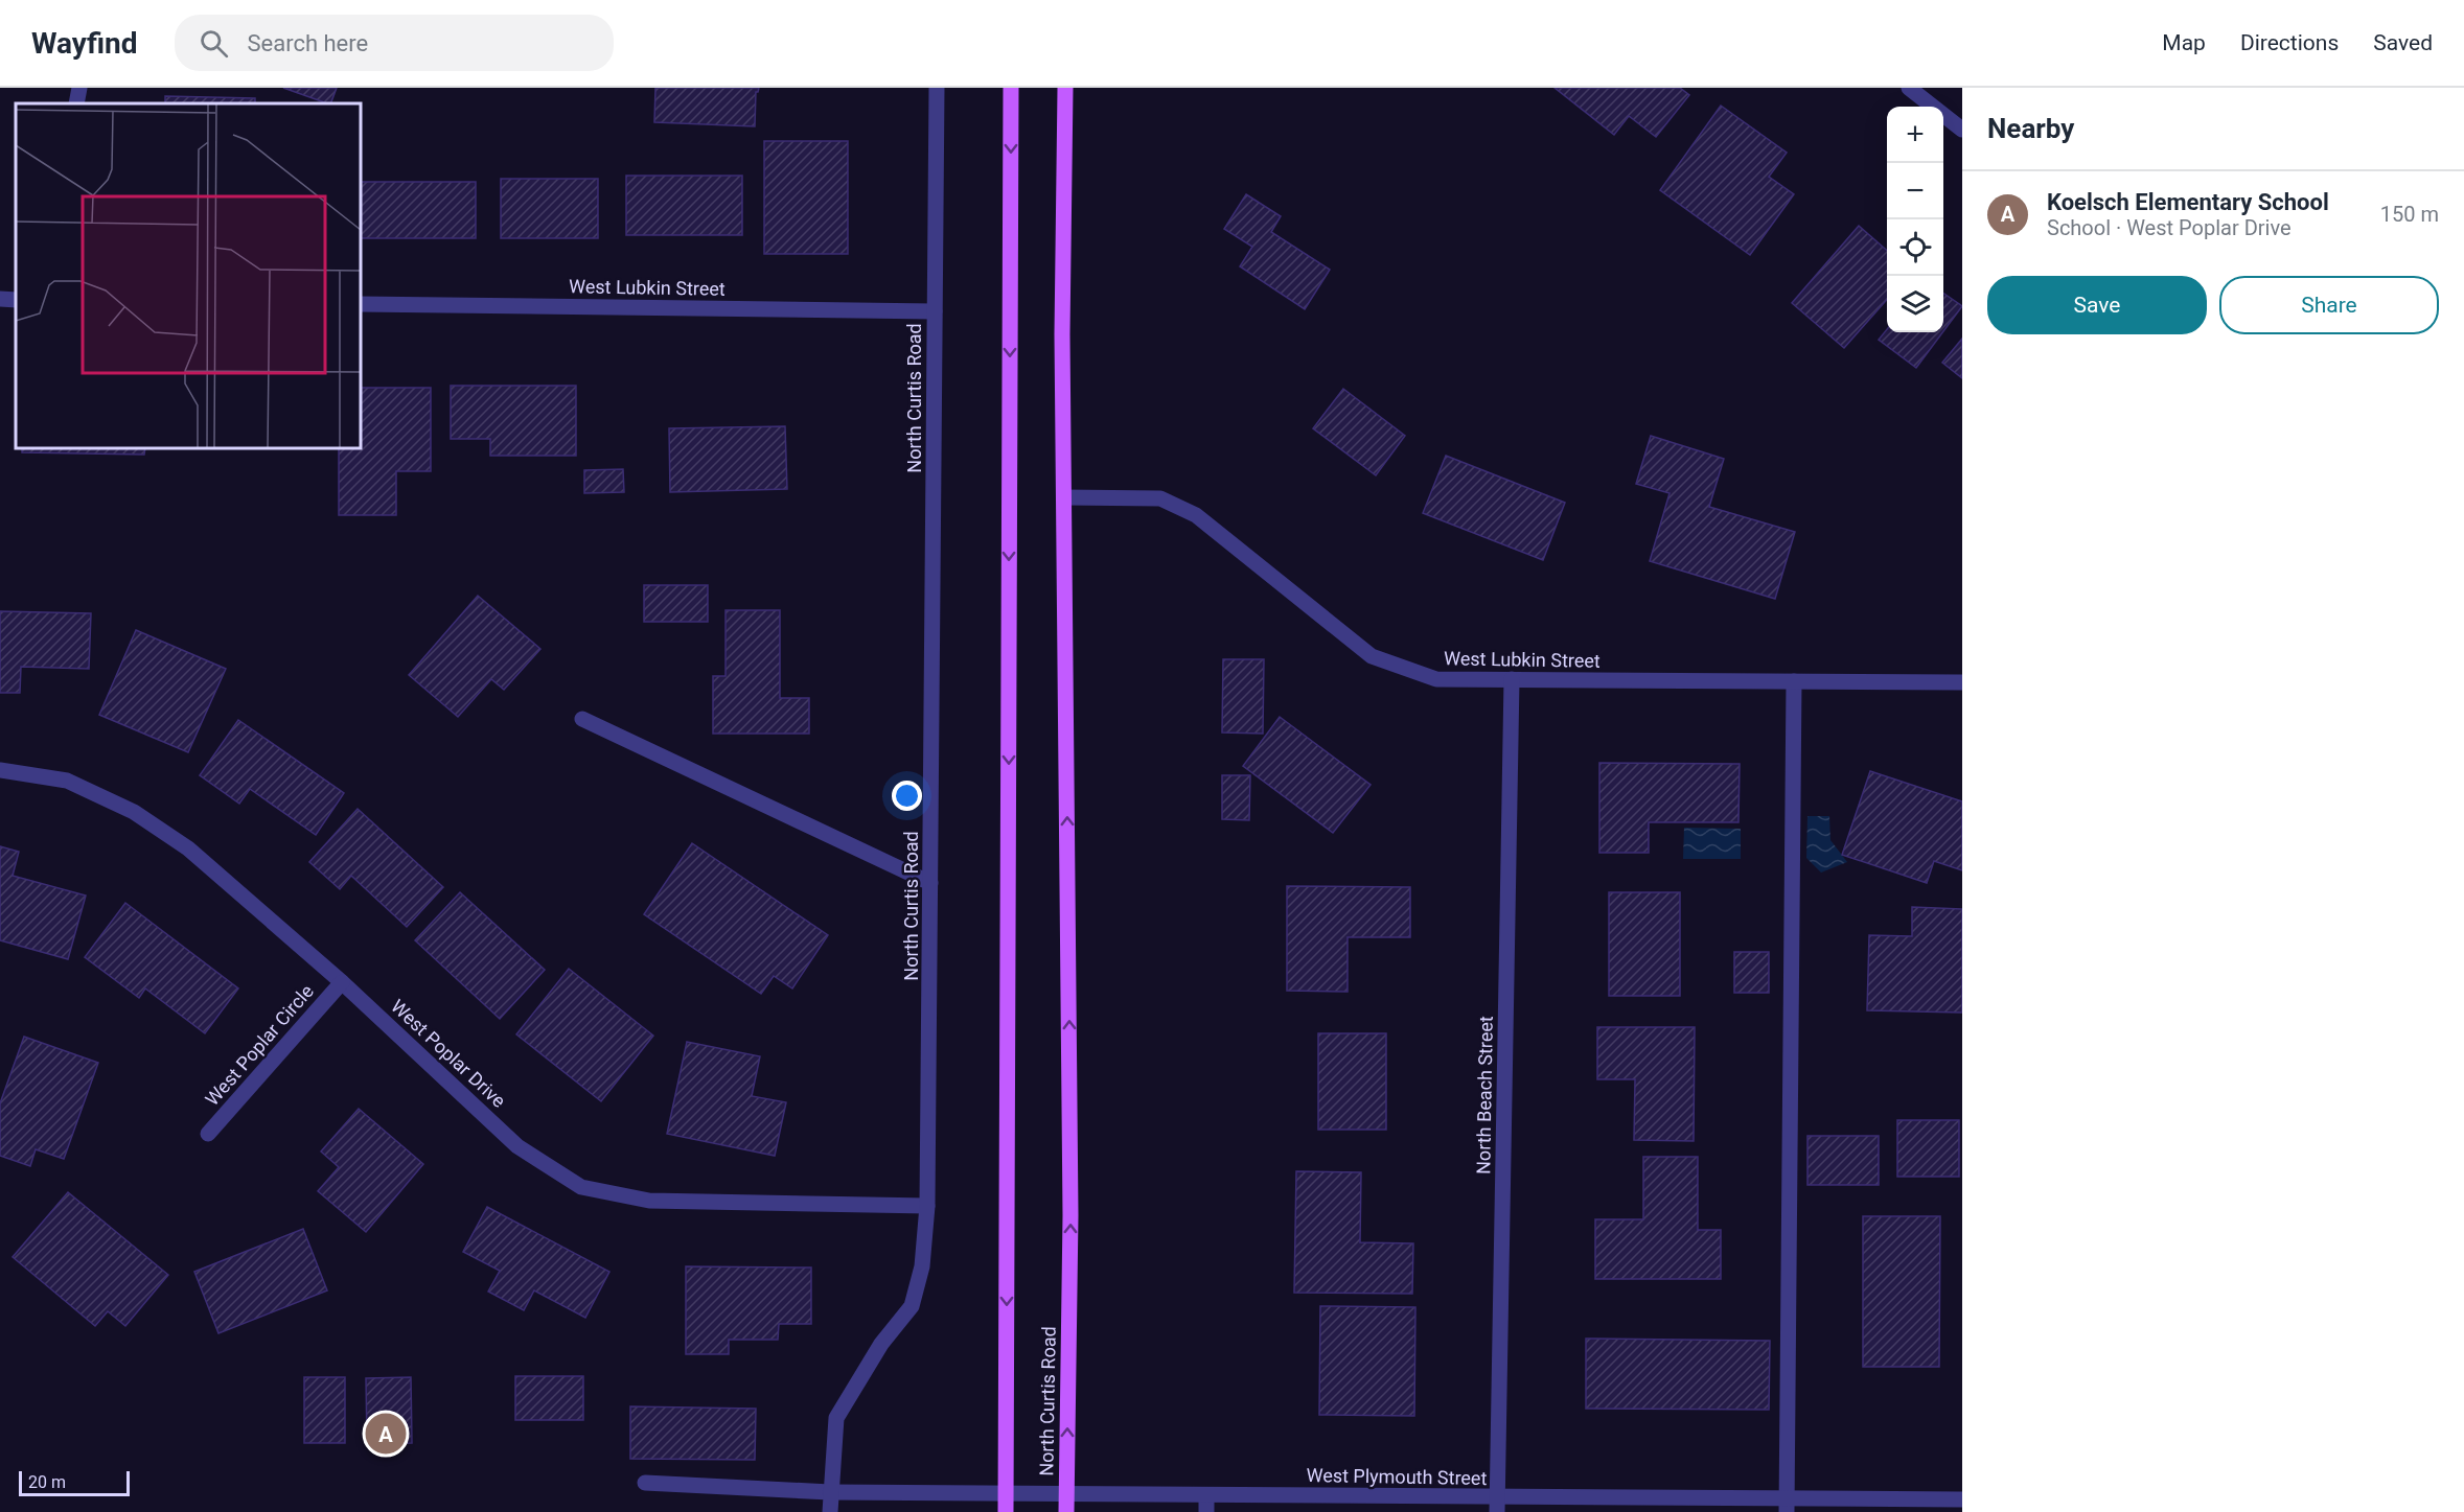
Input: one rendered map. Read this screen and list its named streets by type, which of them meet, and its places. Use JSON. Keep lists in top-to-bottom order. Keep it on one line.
{"streets":{"main road":["North Curtis Road"],"street":["West Lubkin Street","West Poplar Circle","West Poplar Drive","North Beach Street","West Plymouth Street"]},"crossings":[["West Lubkin Street","North Curtis Road"],["West Lubkin Street","North Beach Street"],["North Curtis Road","West Poplar Drive"],["North Curtis Road","West Plymouth Street"],["West Poplar Circle","West Poplar Drive"],["North Beach Street","West Plymouth Street"]],"scale_bar":"20 m","page":{"header":"Wayfind","search":"Search here","nav":["Map","Directions","Saved"],"heading":"Nearby","map_buttons":["+","−"],"list":[{"mark":"A","name":"Koelsch Elementary School","note":"School · West Poplar Drive","value":"150 m"}],"buttons":["Save","Share"],"pins":"A","scale":"20 m"}}
